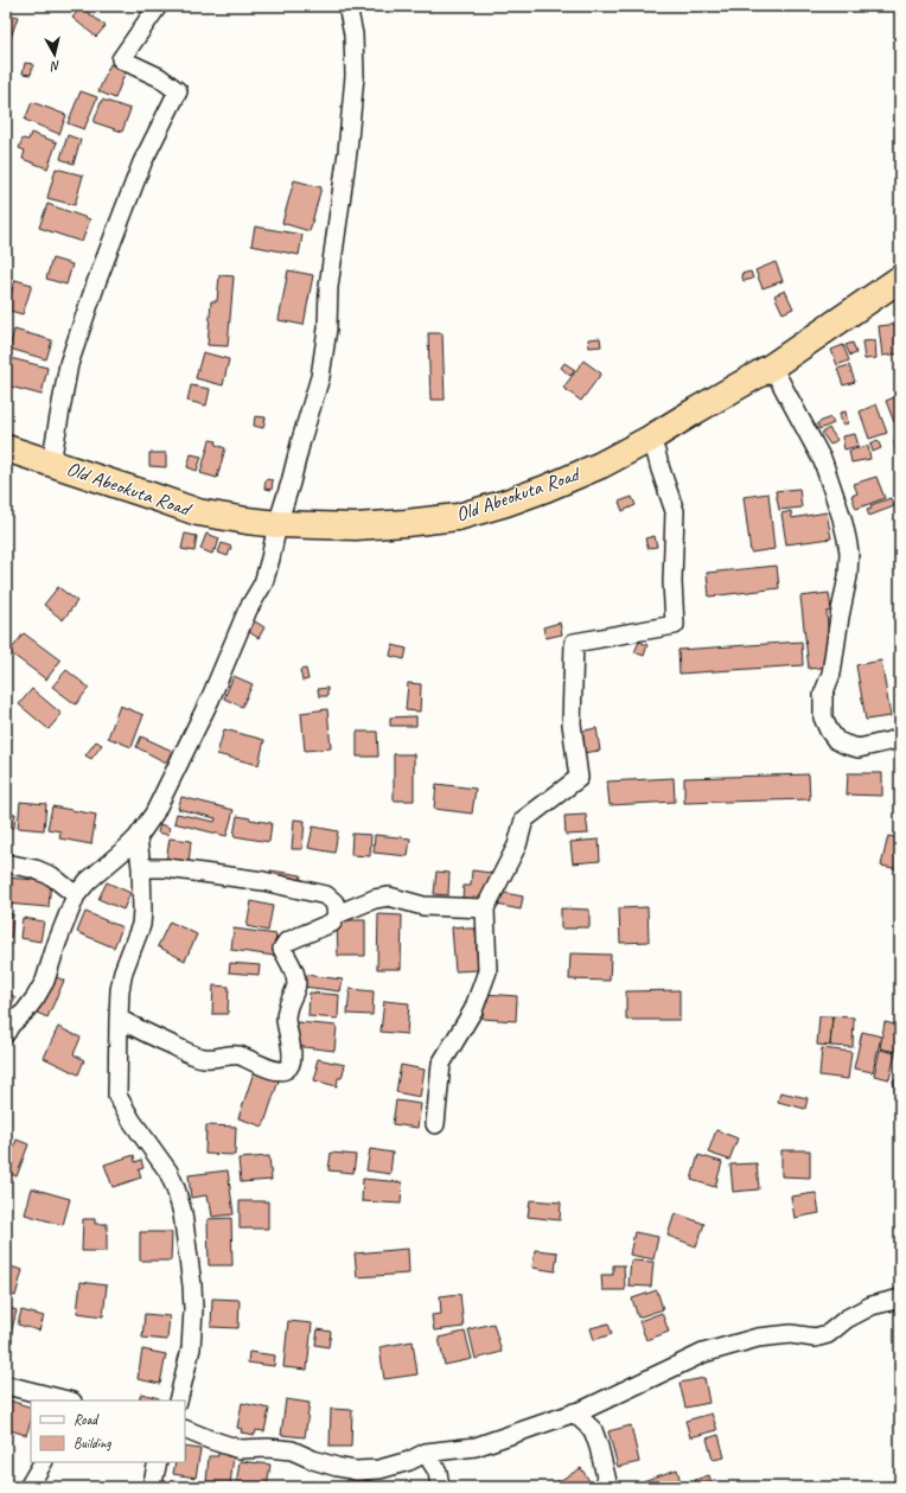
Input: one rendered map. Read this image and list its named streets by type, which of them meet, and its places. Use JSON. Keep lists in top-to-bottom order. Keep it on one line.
{"streets":{"highway":["Old Abeokuta Road"]},"legend":["Road","Building"],"north":"bottom"}
